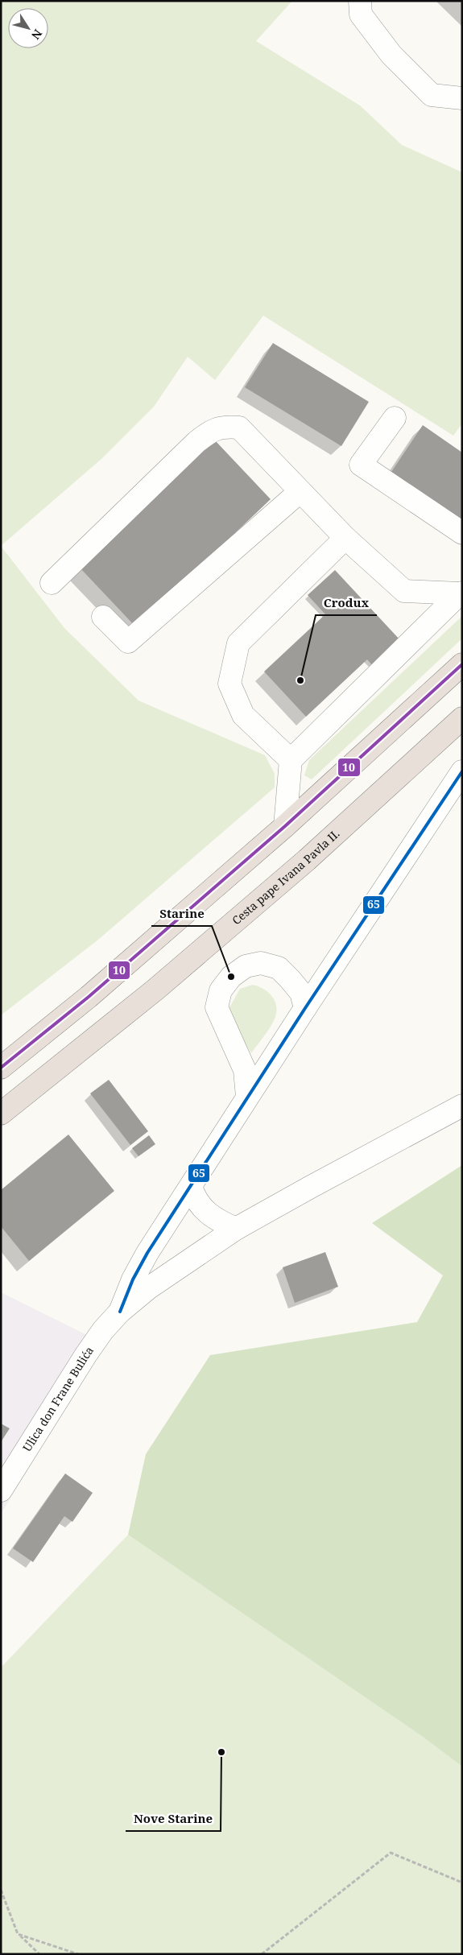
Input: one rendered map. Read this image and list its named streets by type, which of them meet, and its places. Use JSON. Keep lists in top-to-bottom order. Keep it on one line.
{"streets":{"highway":["Cesta pape Ivana Pavla II."],"street":["Ulica don Frane Bulića"]},"places":["Crodux","Starine","Nove Starine"],"lines":["transit line 10","transit line 65"],"north":"bottom right"}
